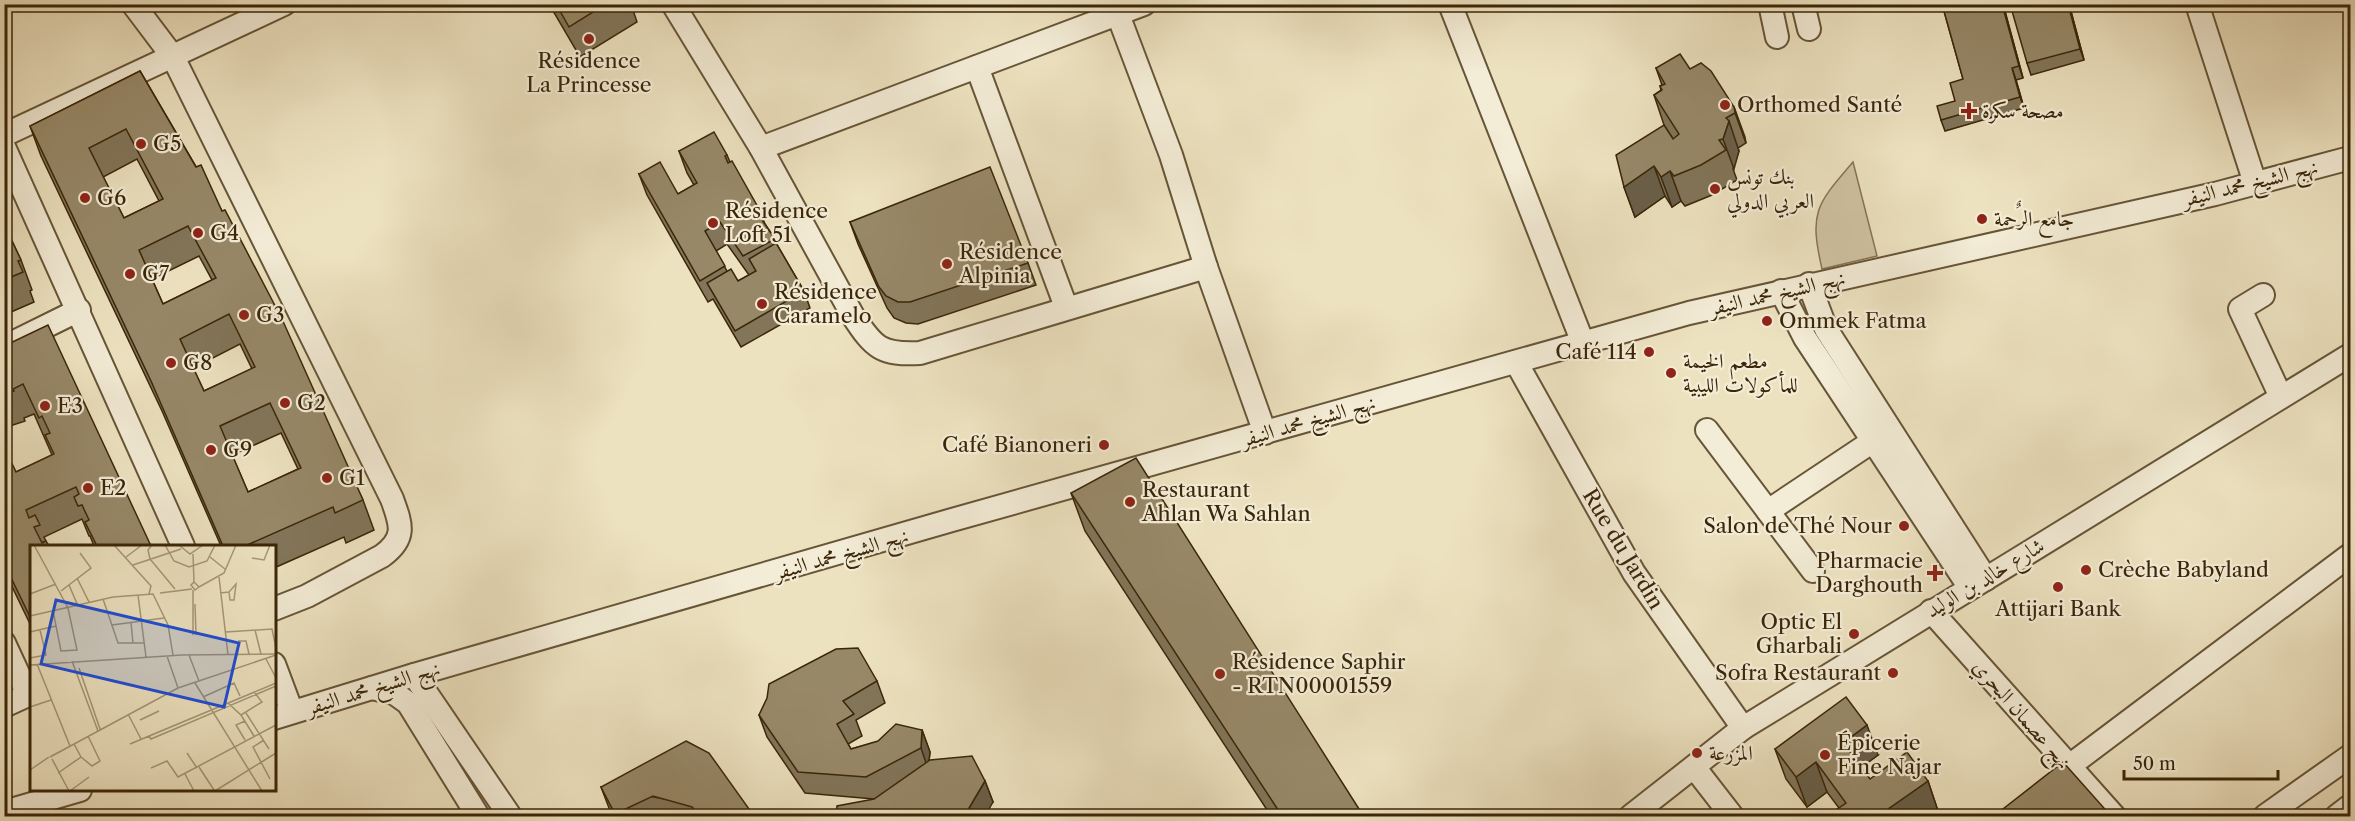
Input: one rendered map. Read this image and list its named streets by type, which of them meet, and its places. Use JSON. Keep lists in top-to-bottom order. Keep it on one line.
{"streets":{"street":["نهج الشيخ محمد النيفر","Rue du Jardin","شارع خالد بن الوليد","نهج عصمان البحري"]},"crossings":[["نهج الشيخ محمد النيفر","Rue du Jardin"],["Rue du Jardin","شارع خالد بن الوليد"],["شارع خالد بن الوليد","نهج عصمان البحري"]],"places":{"other":["Résidence La Princesse","Orthomed Santé","G5","بنك تونس العربي الدولي","G6","جامع الرٌحمة","Résidence Loft 51","G4","Résidence Alpinia","G7","Résidence Caramelo","G3","Ommek Fatma","Café 114","G8","مطعم الخيمة للمأكولات الليبية","G2","E3","Café Bianoneri","G9","G1","E2","Restaurant Ahlan Wa Sahlan","Salon de Thé Nour","Crèche Babyland","Attijari Bank","Optic El Gharbali","Sofra Restaurant","Résidence Saphir - RTN00001559","المزرعة","Épicerie Fine Najar"],"health":["مصحة سكرة","Pharmacie Darghouth"]},"scale_bar":"50 m"}
